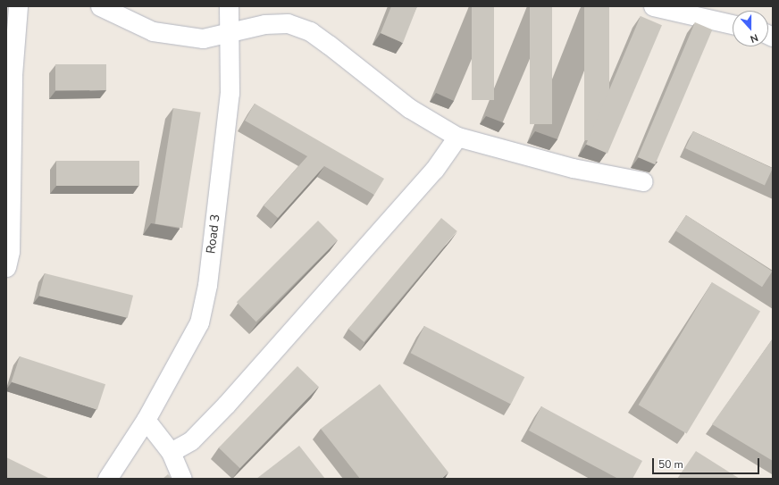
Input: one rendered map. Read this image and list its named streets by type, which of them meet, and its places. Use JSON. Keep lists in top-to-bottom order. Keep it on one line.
{"streets":{"street":["Road 3"]},"scale_bar":"50 m","north":"bottom"}
